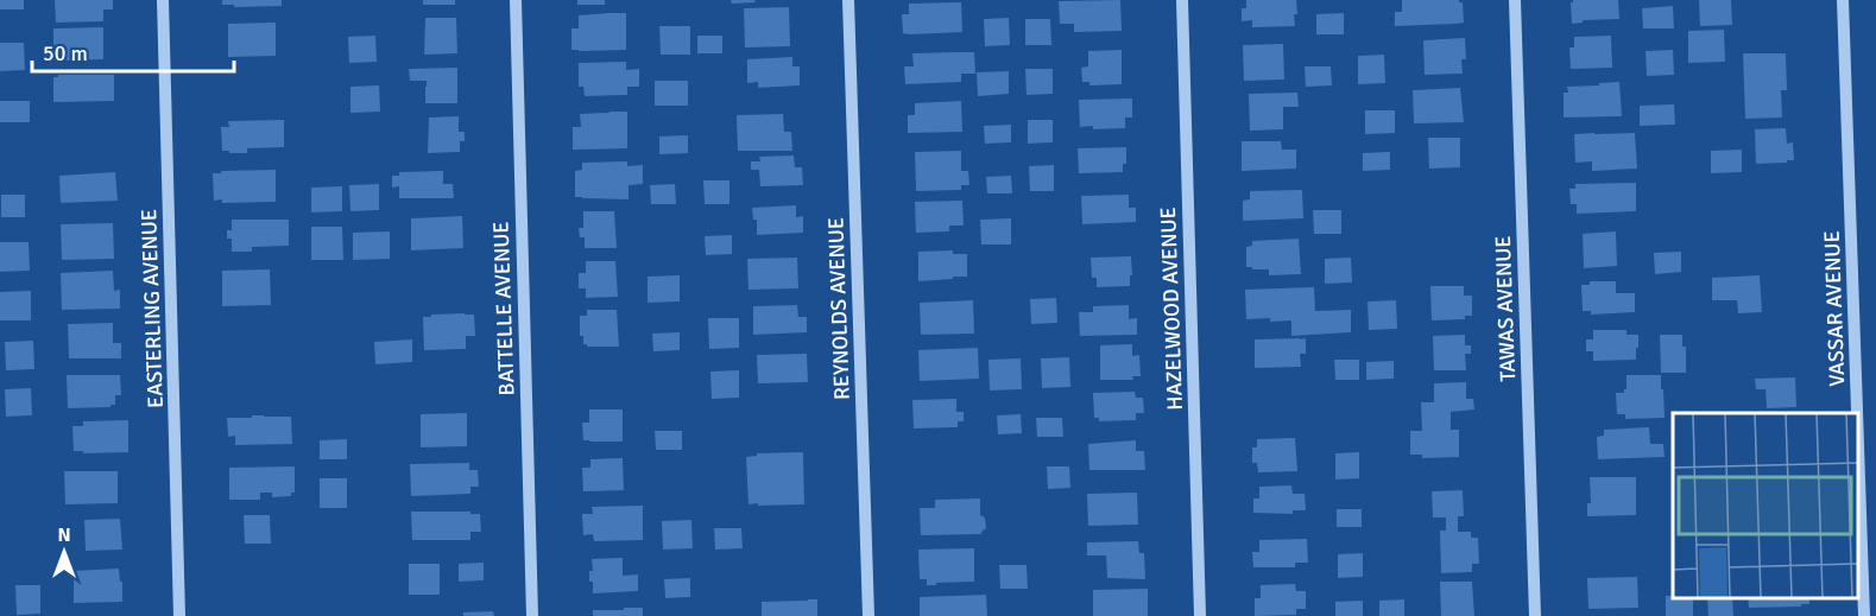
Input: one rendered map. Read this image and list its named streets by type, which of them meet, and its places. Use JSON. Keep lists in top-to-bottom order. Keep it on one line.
{"streets":{"street":["EASTERLING AVENUE","BATTELLE AVENUE","REYNOLDS AVENUE","HAZELWOOD AVENUE","TAWAS AVENUE","VASSAR AVENUE"]},"scale_bar":"50 m","north":"top"}
